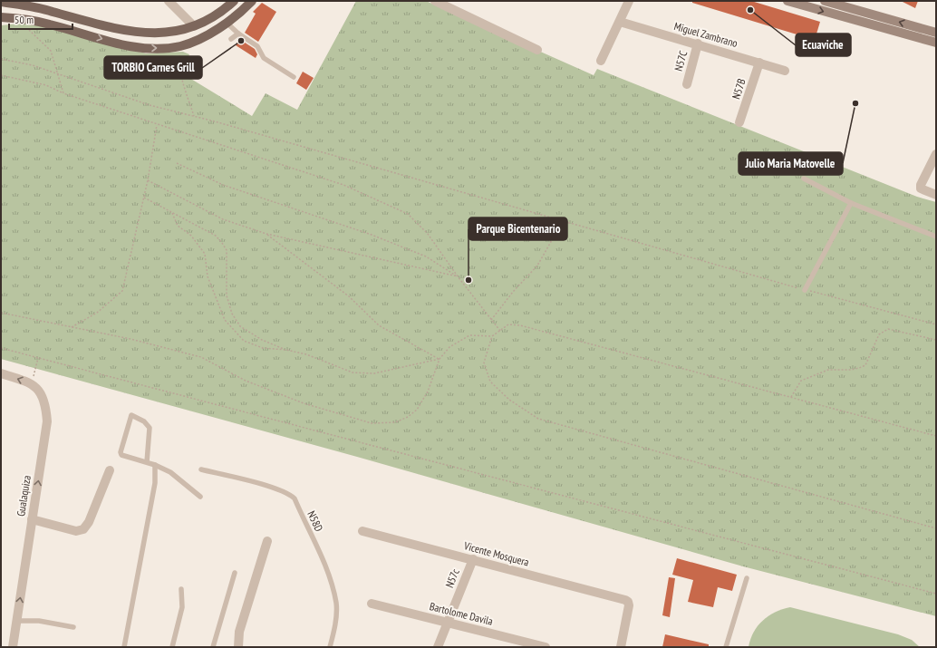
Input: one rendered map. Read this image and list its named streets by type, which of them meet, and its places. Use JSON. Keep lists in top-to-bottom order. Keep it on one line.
{"streets":{"street":["Miguel Zambrano","N57C","N57B","Gualaquiza","Vicente Mosquera","N57c","Bartolome Davila"],"lane":["N58D"]},"crossings":[["Miguel Zambrano","N57C"],["Miguel Zambrano","N57B"],["Vicente Mosquera","N57c"],["N57c","Bartolome Davila"]],"one_way":["Gualaquiza"],"places":["Ecuaviche","TORBIO Carnes Grill","Julio Maria Matovelle","Parque Bicentenario"],"scale_bar":"50 m"}
